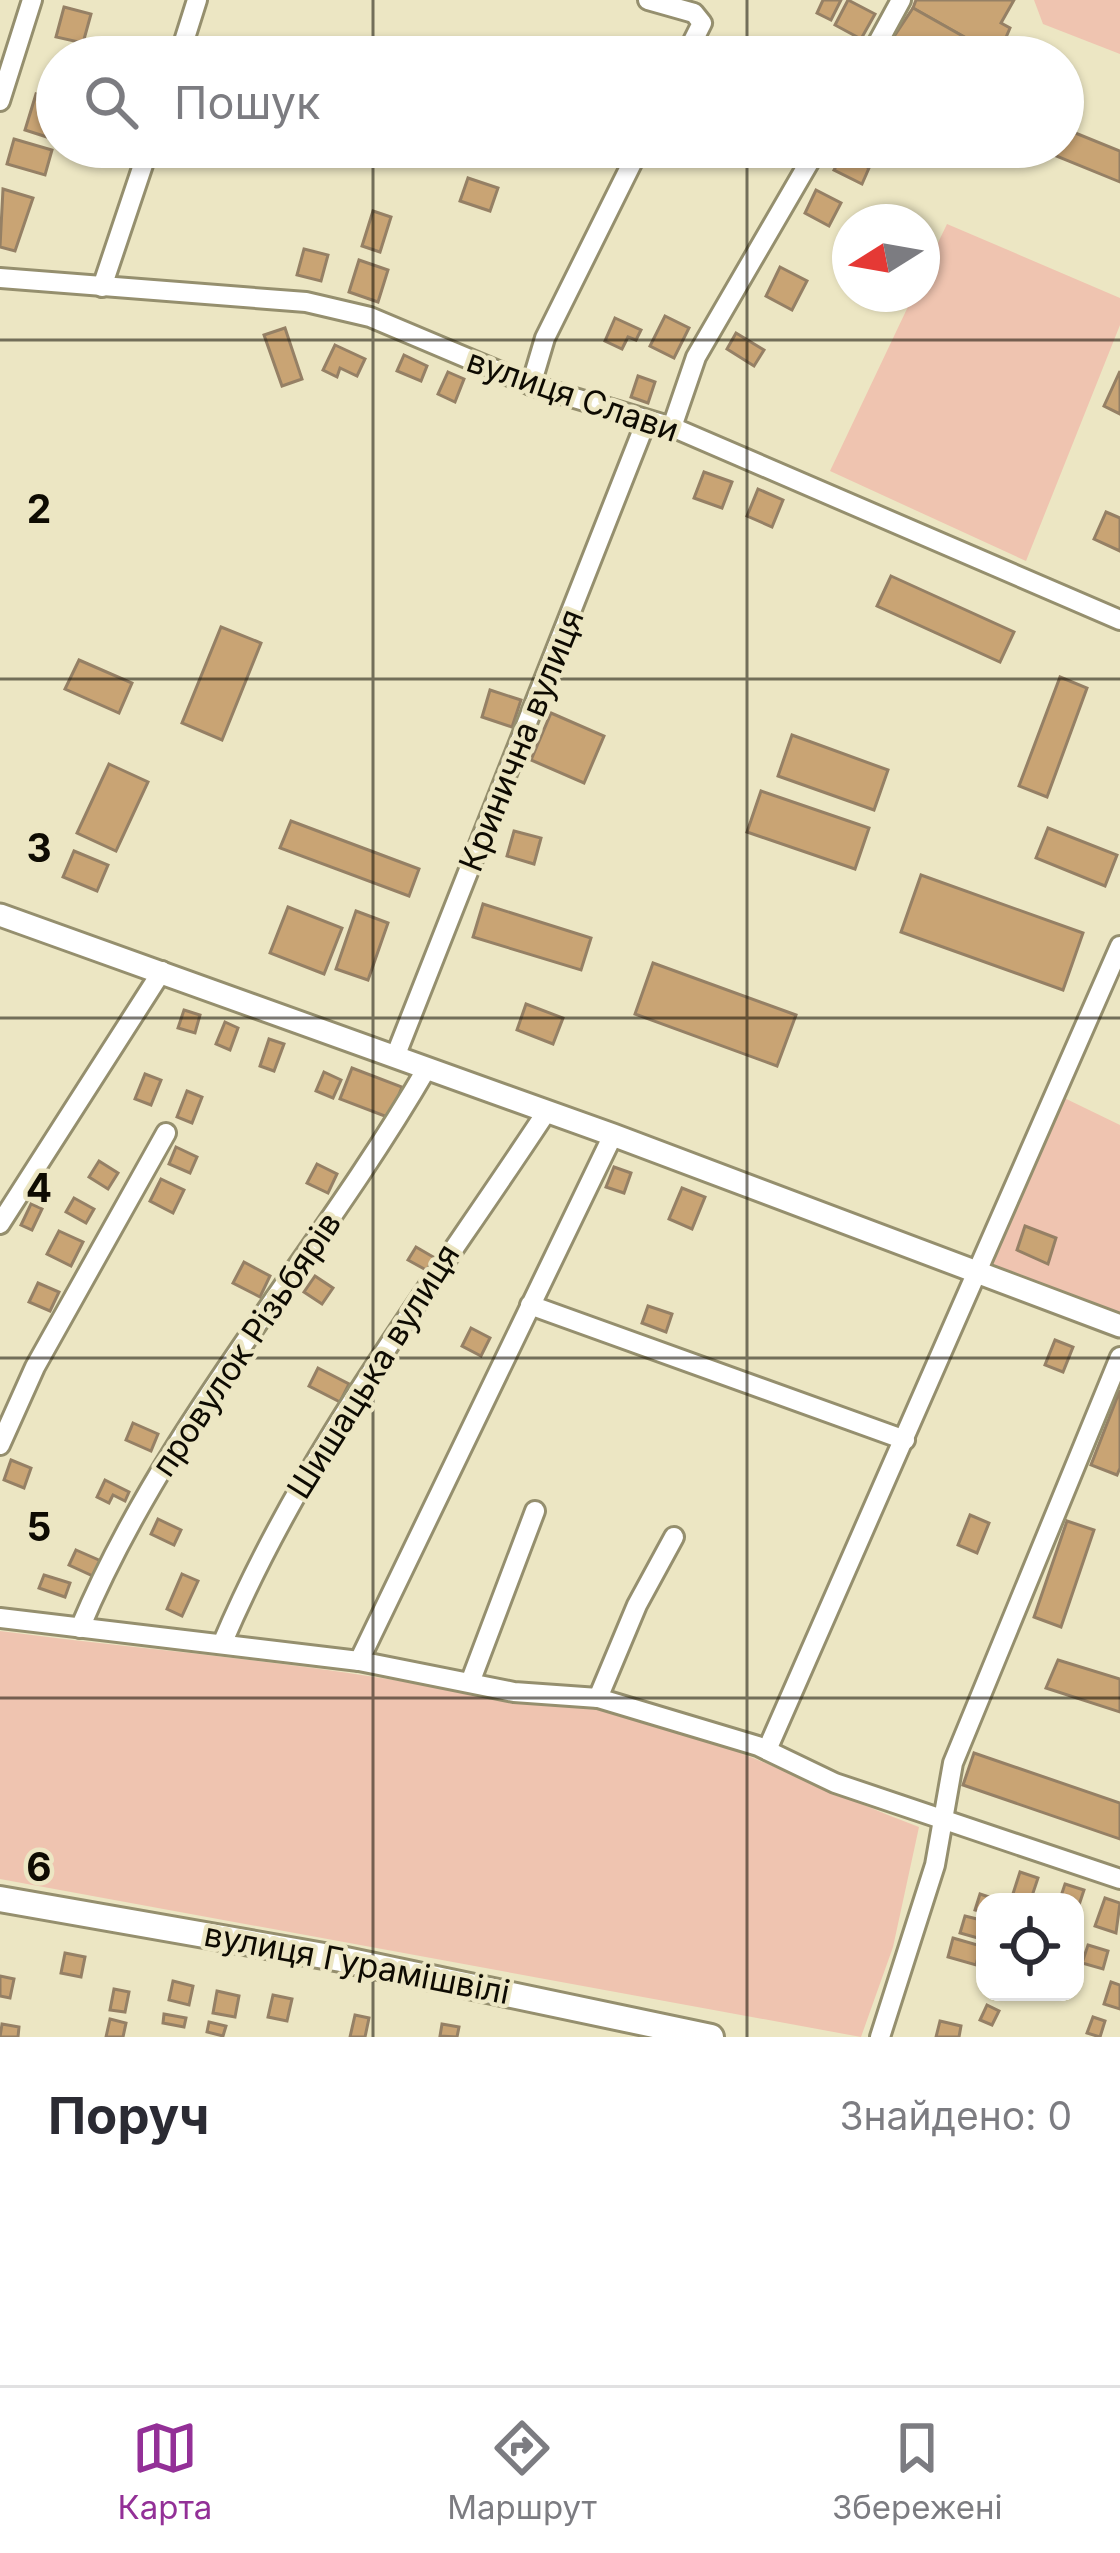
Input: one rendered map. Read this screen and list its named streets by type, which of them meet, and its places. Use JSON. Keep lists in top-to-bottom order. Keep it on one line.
{"streets":{"main road":["вулиця Гурамішвілі"],"street":["вулиця Слави","Кринична вулиця","провулок Різьбярів","Шишацька вулиця"]},"crossings":[["вулиця Слави","Кринична вулиця"]],"north":"left","page":{"search":"Пошук","heading":["Поруч","Знайдено: 0"],"nav":["Карта","Маршрут","Збережені"]},"grid":{"rows":["2","3","4","5","6"]}}
